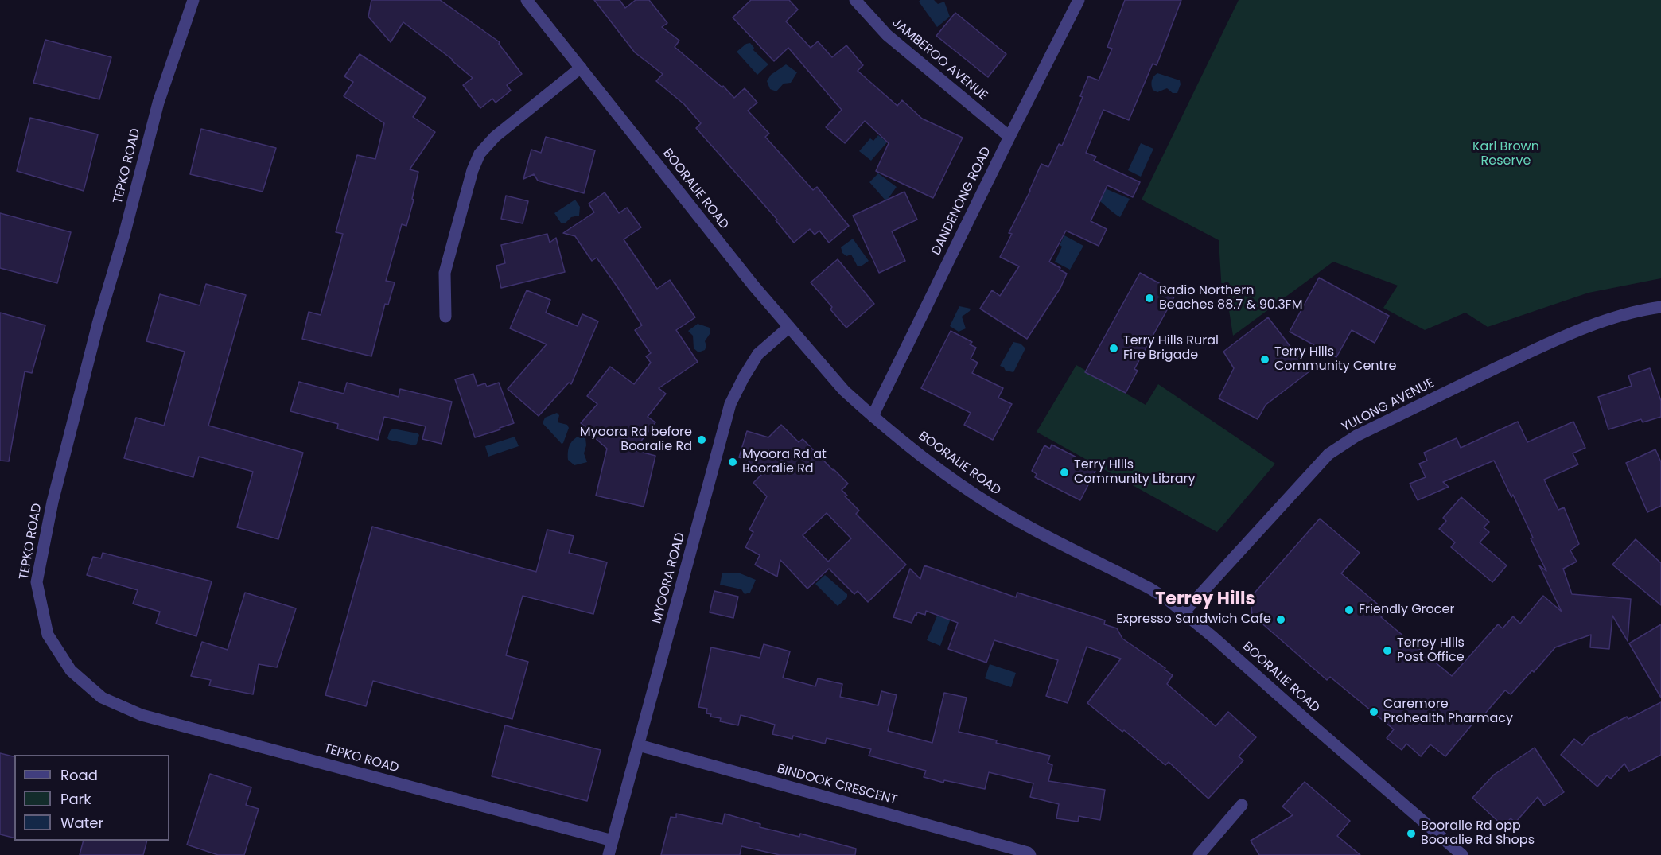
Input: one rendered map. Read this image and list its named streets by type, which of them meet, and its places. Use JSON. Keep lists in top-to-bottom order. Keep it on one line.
{"streets":{"street":["JAMBEROO AVENUE","TEPKO ROAD","BOORALIE ROAD","DANDENONG ROAD","YULONG AVENUE","MYOORA ROAD","BINDOOK CRESCENT"]},"crossings":[["JAMBEROO AVENUE","DANDENONG ROAD"],["TEPKO ROAD","MYOORA ROAD"],["BOORALIE ROAD","DANDENONG ROAD"],["BOORALIE ROAD","YULONG AVENUE"],["BOORALIE ROAD","MYOORA ROAD"],["MYOORA ROAD","BINDOOK CRESCENT"]],"districts":["Terrey Hills"],"parks":["Karl Brown Reserve"],"places":["Radio Northern Beaches 88.7 & 90.3FM","Terry Hills Rural Fire Brigade","Terry Hills Community Centre","Myoora Rd before Booralie Rd","Myoora Rd at Booralie Rd","Terry Hills Community Library","Friendly Grocer","Expresso Sandwich Cafe","Terrey Hills Post Office","Caremore Prohealth Pharmacy","Booralie Rd opp Booralie Rd Shops"],"legend":["Road","Park","Water"]}
